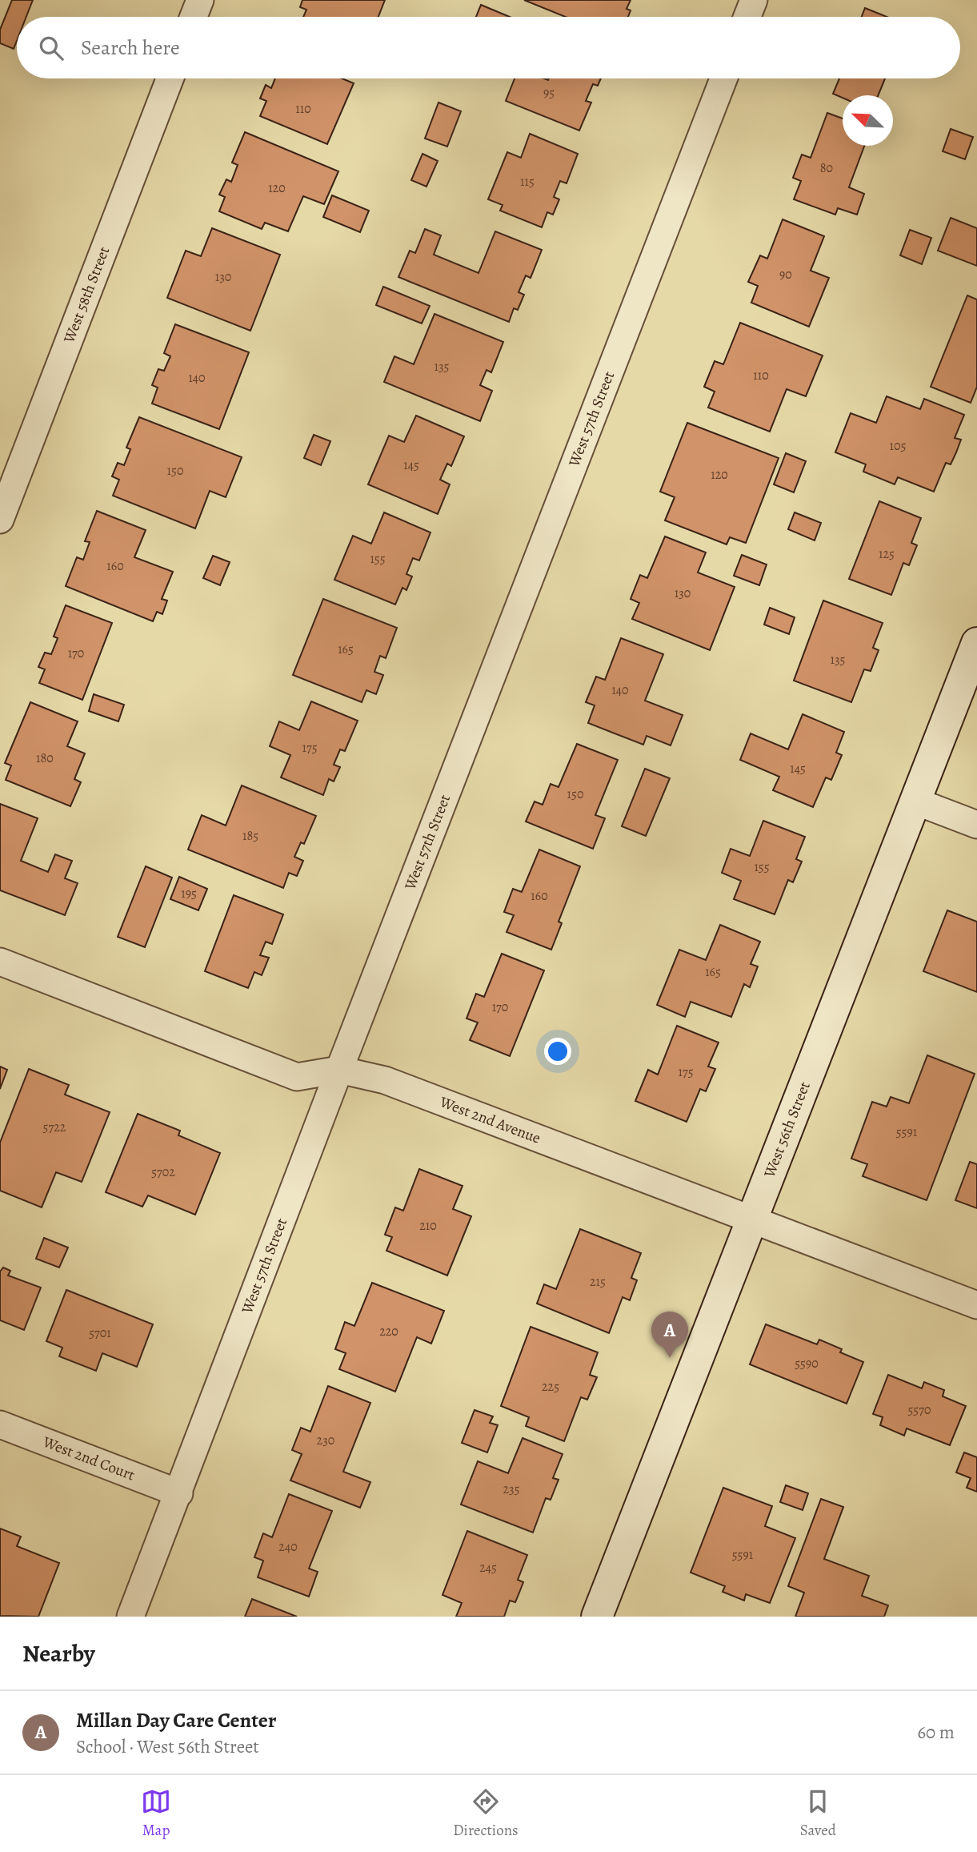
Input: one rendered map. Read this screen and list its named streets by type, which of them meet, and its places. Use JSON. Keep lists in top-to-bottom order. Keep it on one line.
{"streets":{"street":["West 58th Street","West 57th Street","West 2nd Avenue","West 56th Street","West 2nd Court"]},"crossings":[["West 57th Street","West 2nd Avenue"],["West 57th Street","West 2nd Court"],["West 2nd Avenue","West 56th Street"]],"house_numbers":["95","110","80","115","120","90","130","135","110","140","105","145","150","120","125","155","160","130","165","170","135","140","175","180","145","150","185","155","195","160","165","170","175","5722","5591","5702","210","215","220","5701","5590","225","5570","230","235","240","5591","245"],"north":"top left","page":{"search":"Search here","pins":"A","heading":"Nearby","list":[{"mark":"A","name":"Millan Day Care Center","note":"School · West 56th Street","value":"60 m"}],"nav":["Map","Directions","Saved"]}}
